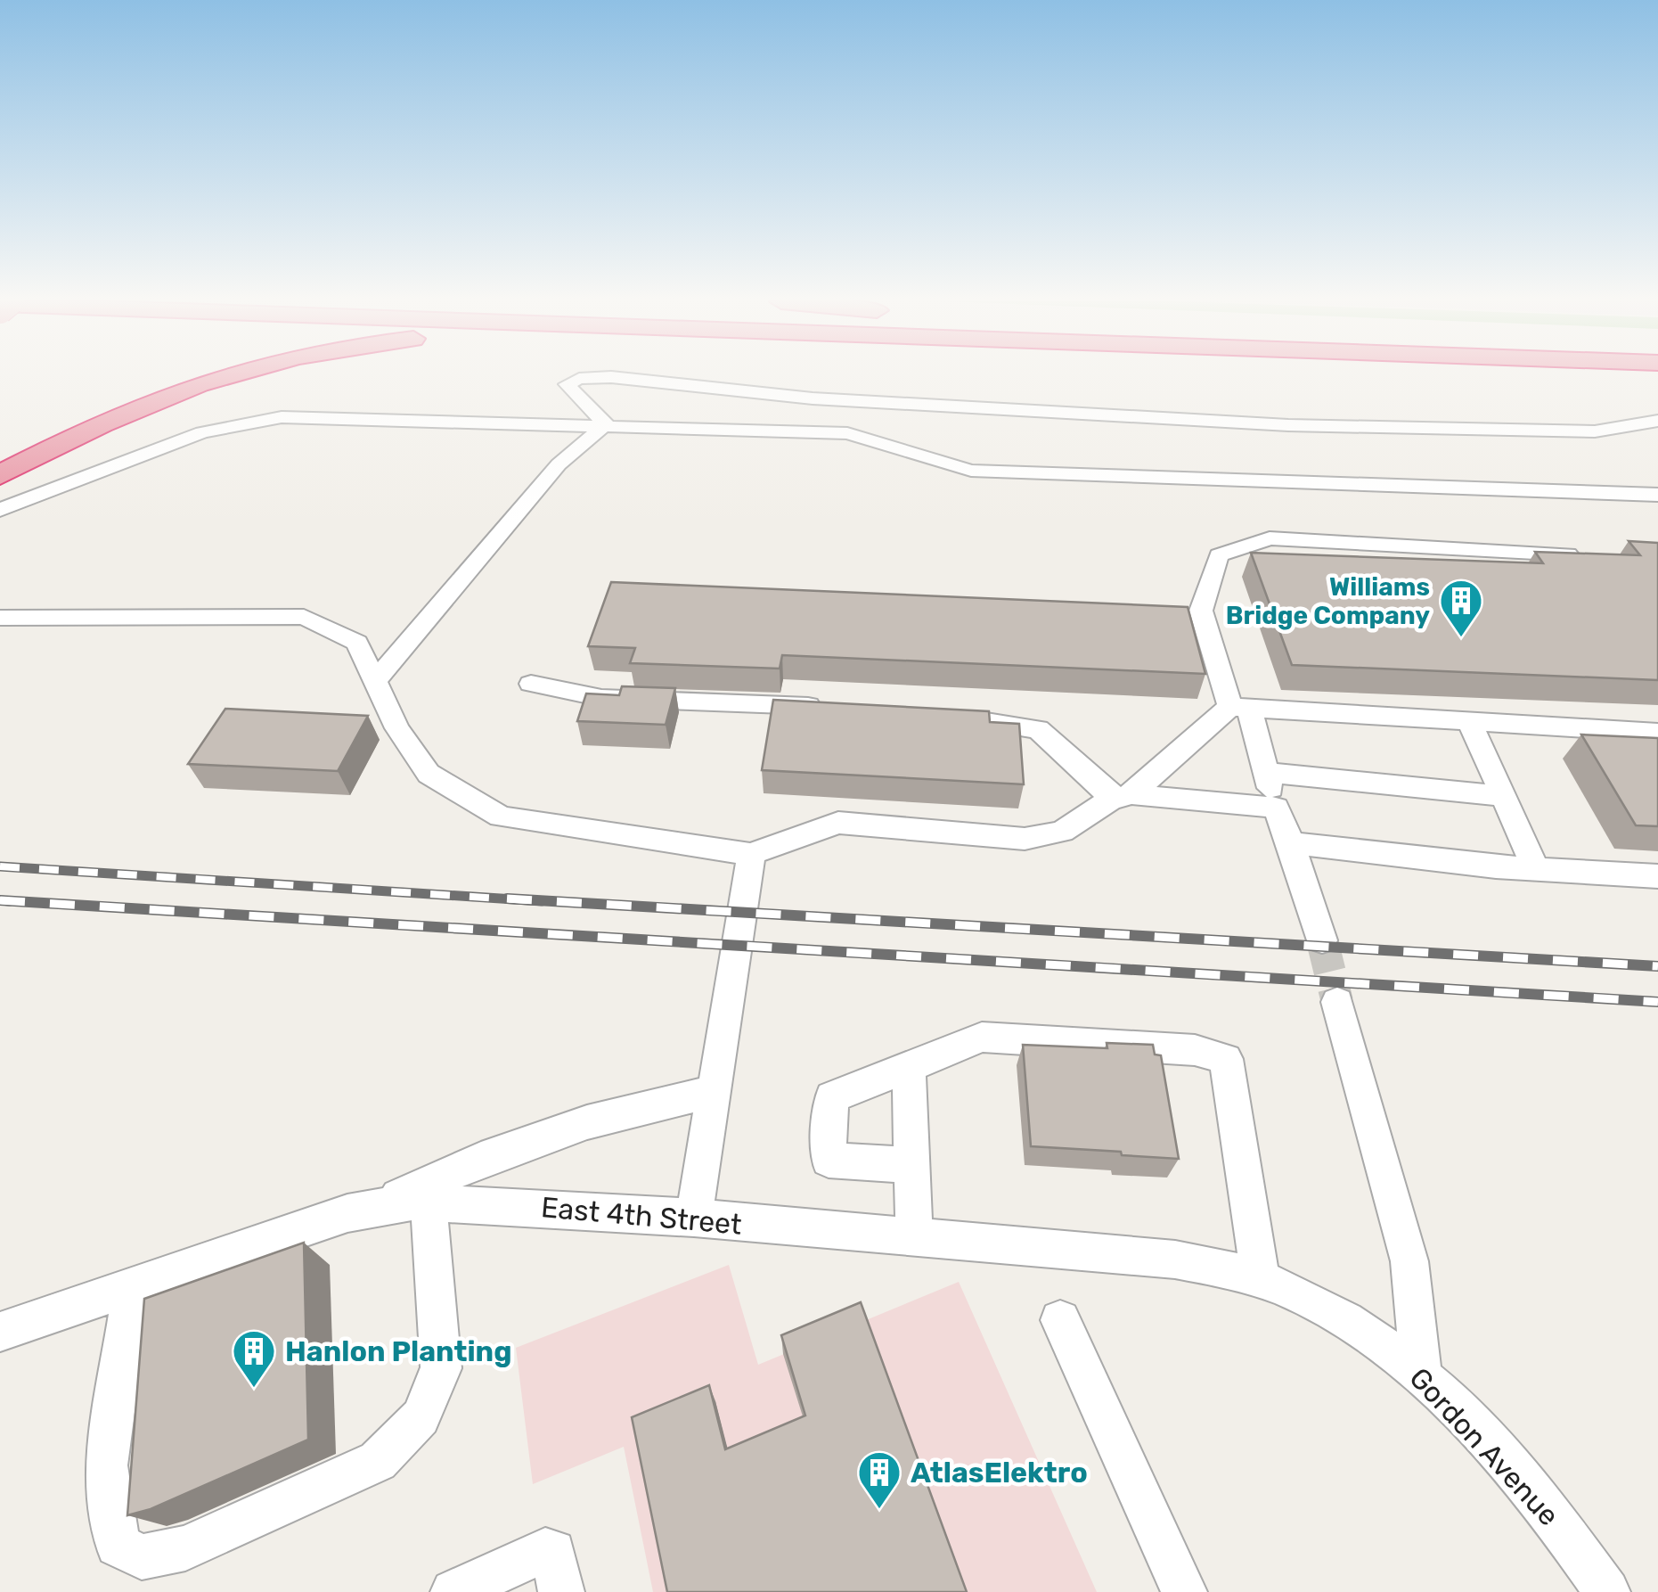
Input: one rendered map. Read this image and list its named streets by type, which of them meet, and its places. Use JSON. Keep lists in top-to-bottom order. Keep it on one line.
{"streets":{"street":["East 4th Street","Gordon Avenue"]},"crossings":[["East 4th Street","Gordon Avenue"]],"places":{"building":["Williams Bridge Company","Hanlon Planting","AtlasElektro"]}}
